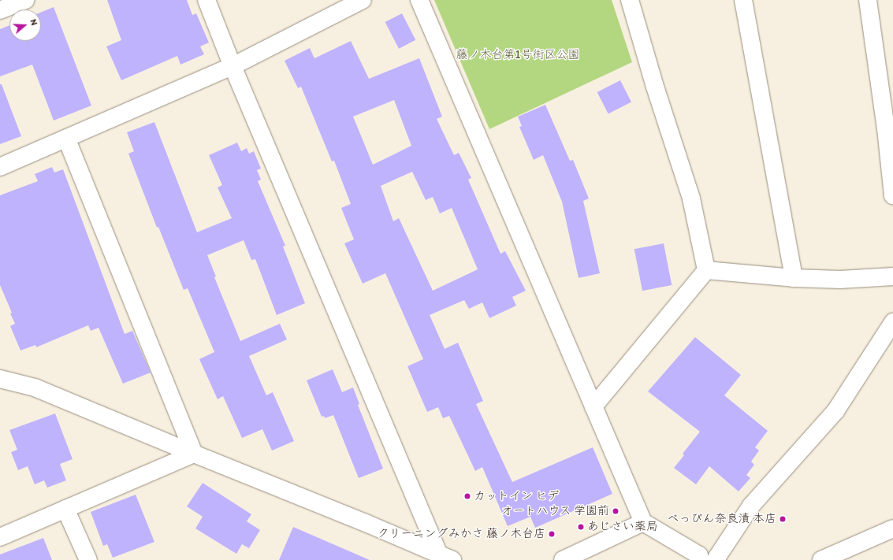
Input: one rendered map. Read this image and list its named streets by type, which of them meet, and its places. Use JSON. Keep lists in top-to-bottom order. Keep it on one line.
{"parks":["藤ノ木台第1号街区公園"],"places":["カットイン ヒデ","オートハウス 学園前","べっぴん奈良漬 本店","あじさい薬局","クリーニングみかさ 藤ノ木台店"],"north":"right"}
